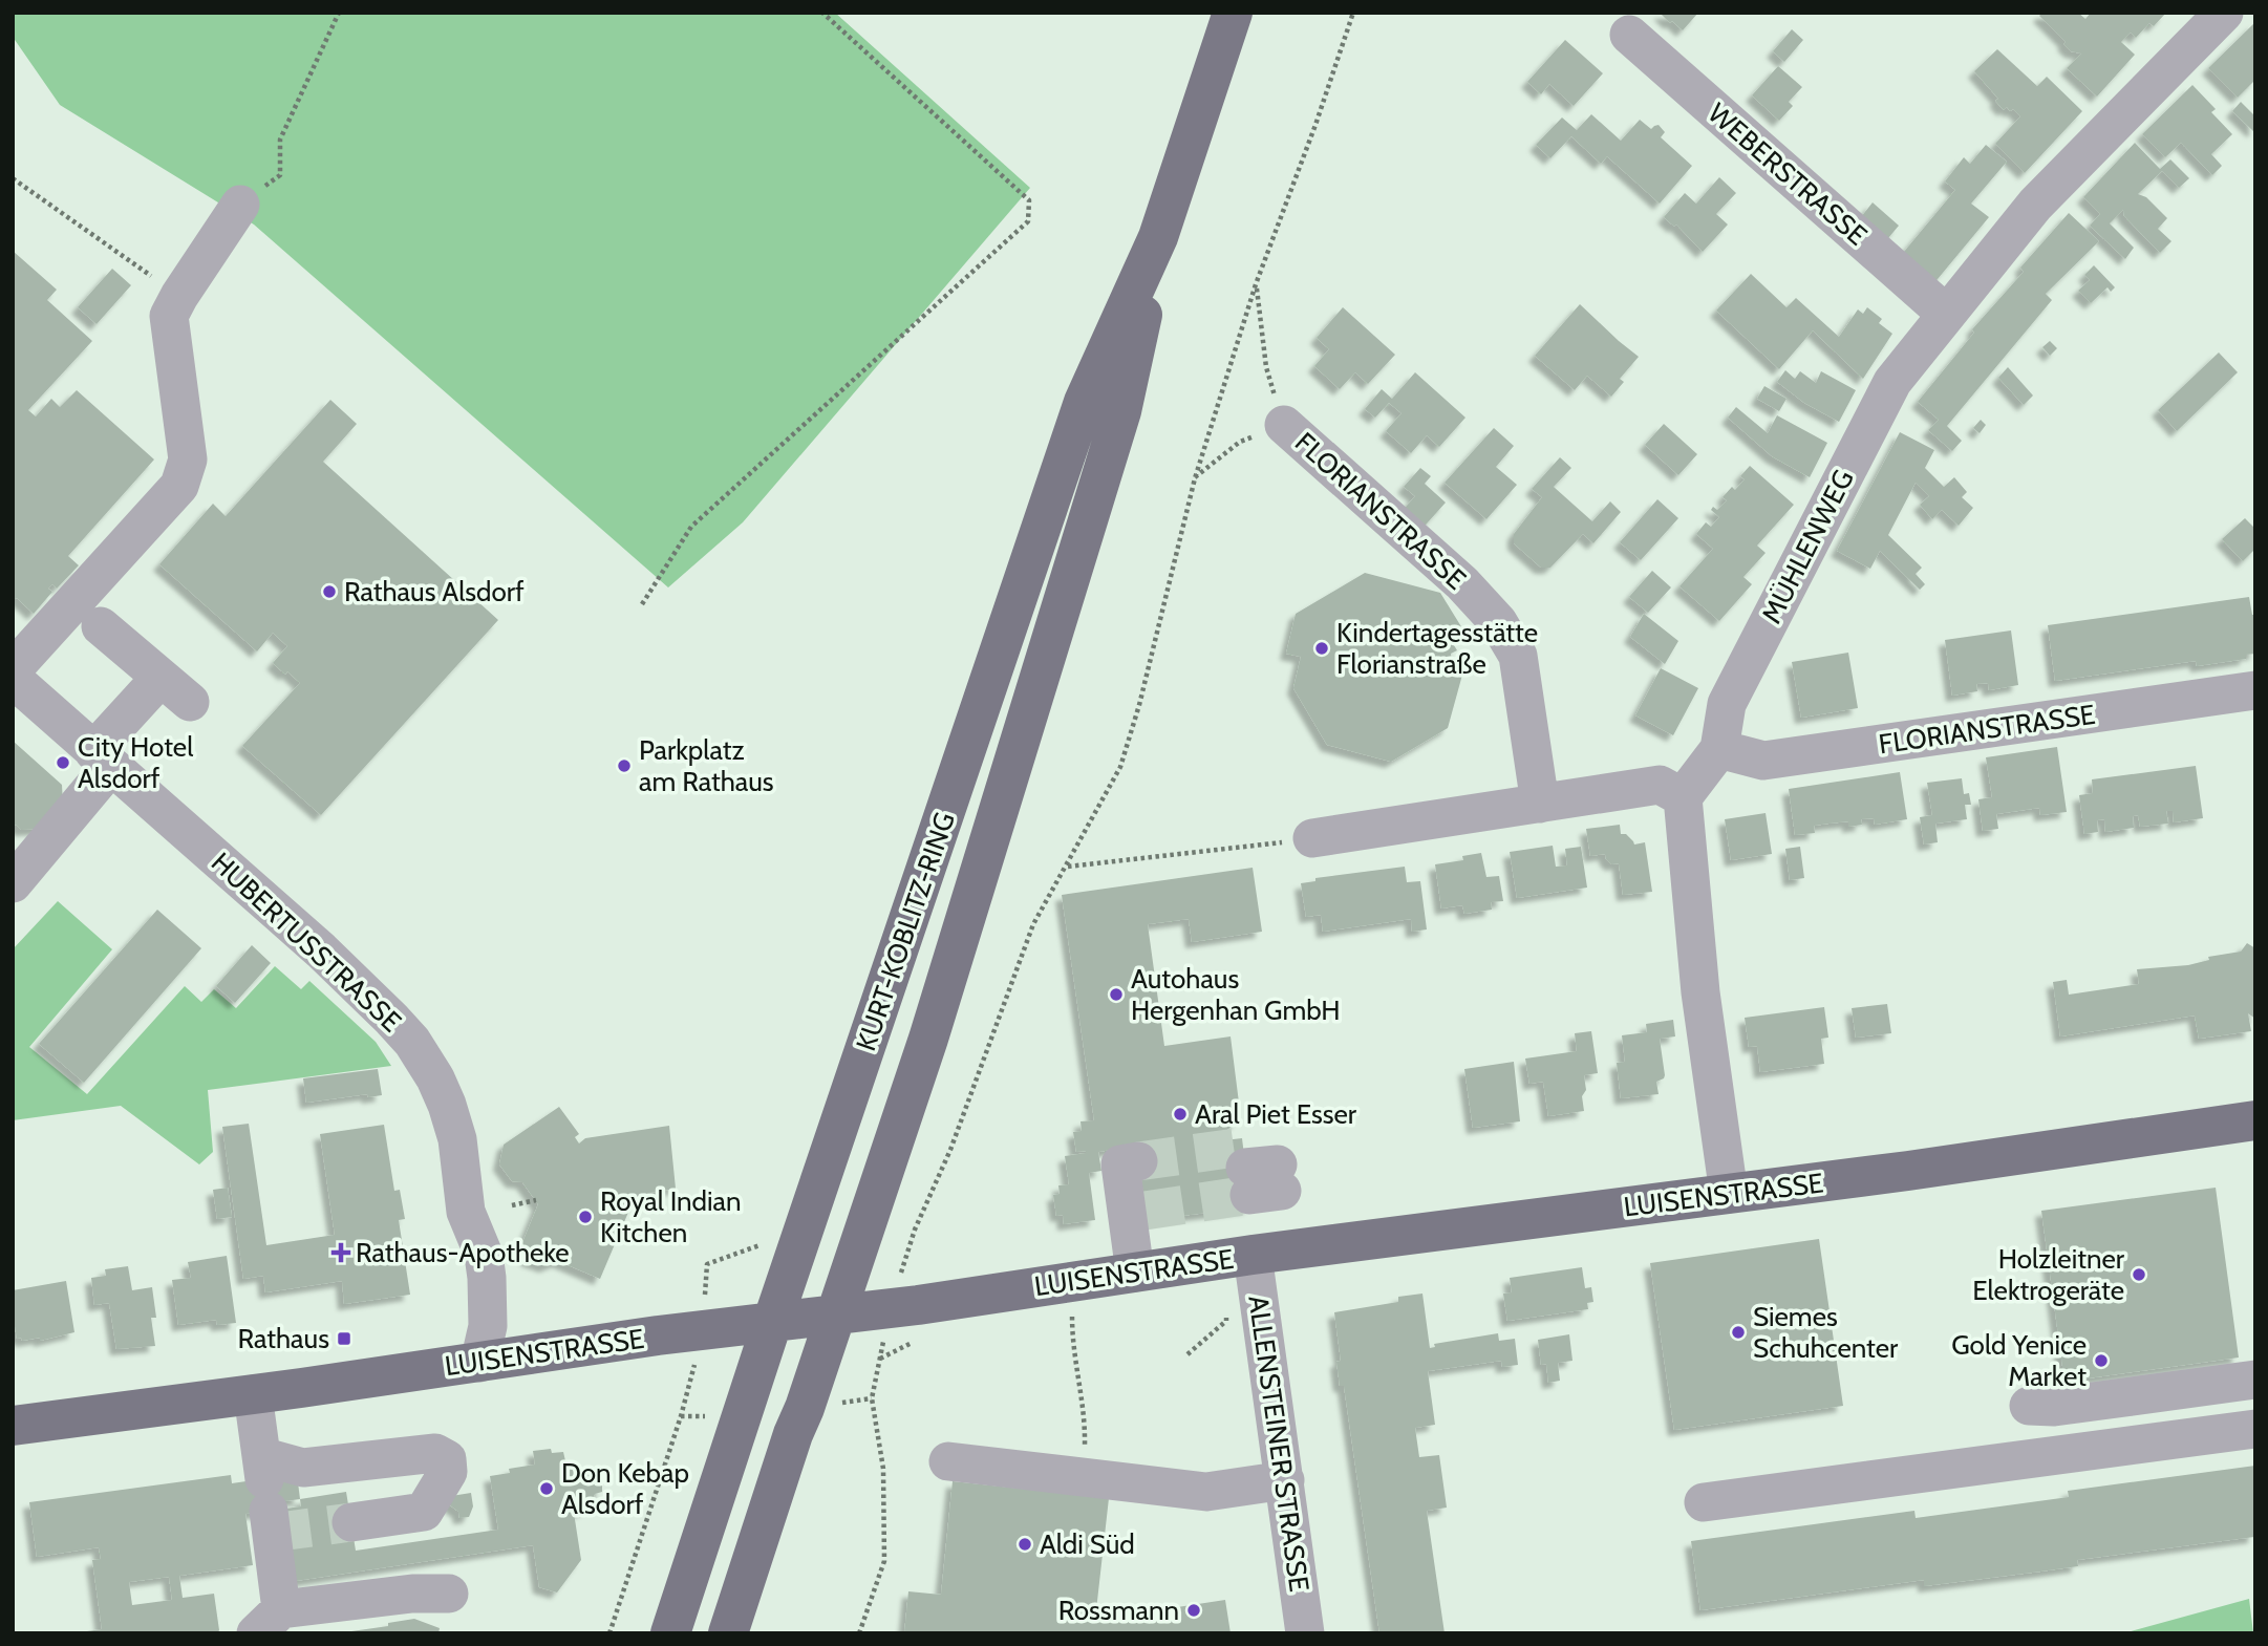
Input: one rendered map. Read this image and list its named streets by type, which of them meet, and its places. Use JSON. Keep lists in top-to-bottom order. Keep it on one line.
{"streets":{"main road":["KURT-KOBLITZ-RING","LUISENSTRASSE"],"street":["WEBERSTRASSE","FLORIANSTRASSE","MÜHLENWEG","HUBERTUSSTRASSE","ALLENSTEINER STRASSE"]},"crossings":[["WEBERSTRASSE","MÜHLENWEG"],["FLORIANSTRASSE","MÜHLENWEG"],["KURT-KOBLITZ-RING","LUISENSTRASSE"],["HUBERTUSSTRASSE","LUISENSTRASSE"],["LUISENSTRASSE","ALLENSTEINER STRASSE"]],"places":{"other":["Rathaus Alsdorf","Kindertagesstätte Florianstraße","City Hotel Alsdorf","Parkplatz am Rathaus","Autohaus Hergenhan GmbH","Aral Piet Esser","Royal Indian Kitchen","Holzleitner Elektrogeräte","Siemes Schuhcenter","Gold Yenice Market","Don Kebap Alsdorf","Aldi Süd","Rossmann"],"health":["Rathaus-Apotheke"],"transit":["Rathaus"]}}
